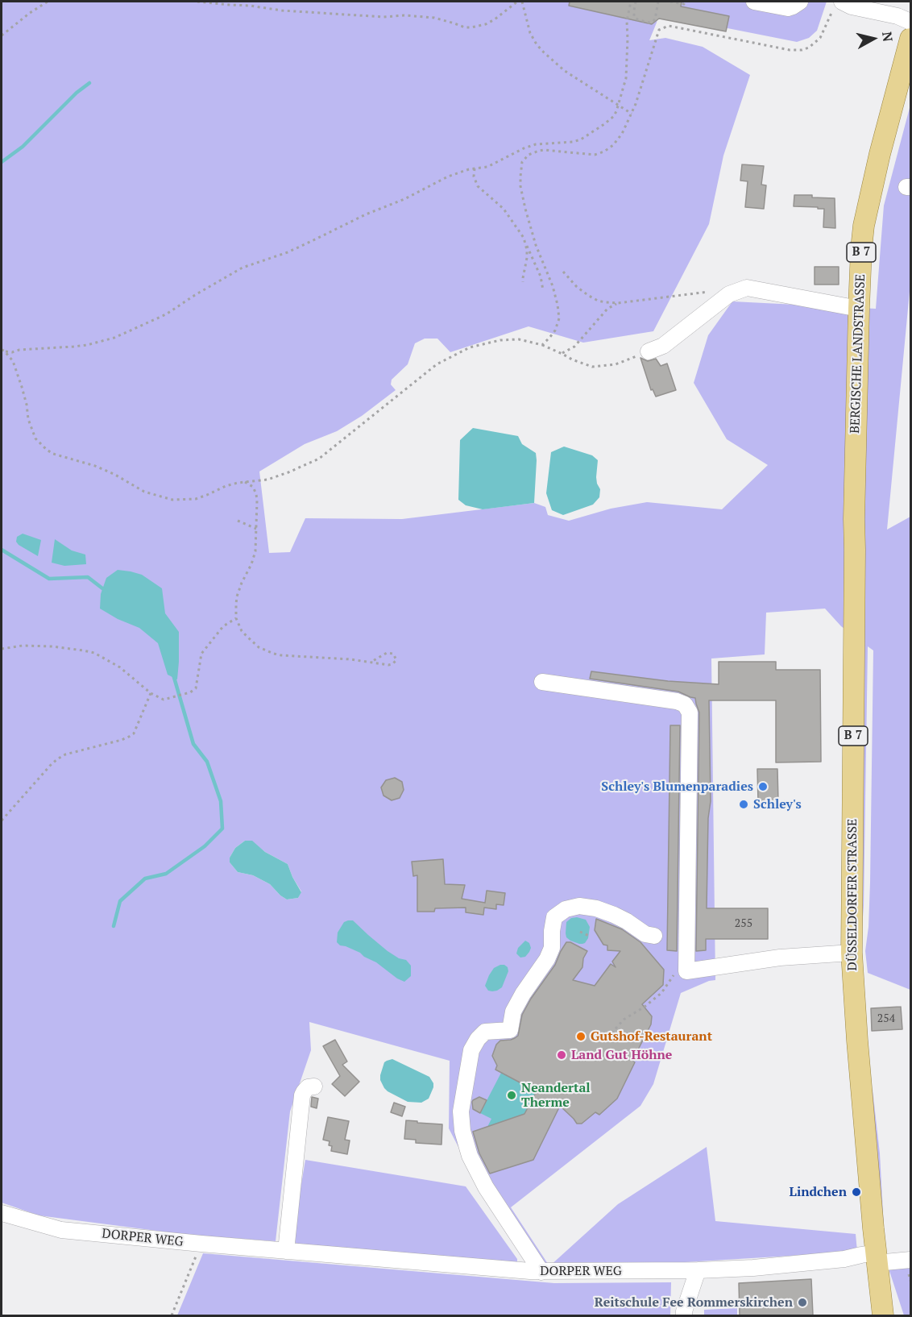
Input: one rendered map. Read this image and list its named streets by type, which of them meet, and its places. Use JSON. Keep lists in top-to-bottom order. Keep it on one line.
{"streets":{"main road":["B 7","BERGISCHE LANDSTRASSE","DÜSSELDORFER STRASSE"],"street":["DORPER WEG"]},"crossings":[["BERGISCHE LANDSTRASSE","DÜSSELDORFER STRASSE"],["DÜSSELDORFER STRASSE","DORPER WEG"]],"places":["Schley's Blumenparadies","Schley's","Gutshof-Restaurant","Land Gut Höhne","Neandertal Therme","Lindchen","Reitschule Fee Rommerskirchen"],"house_numbers":["255","254"],"north":"right"}
